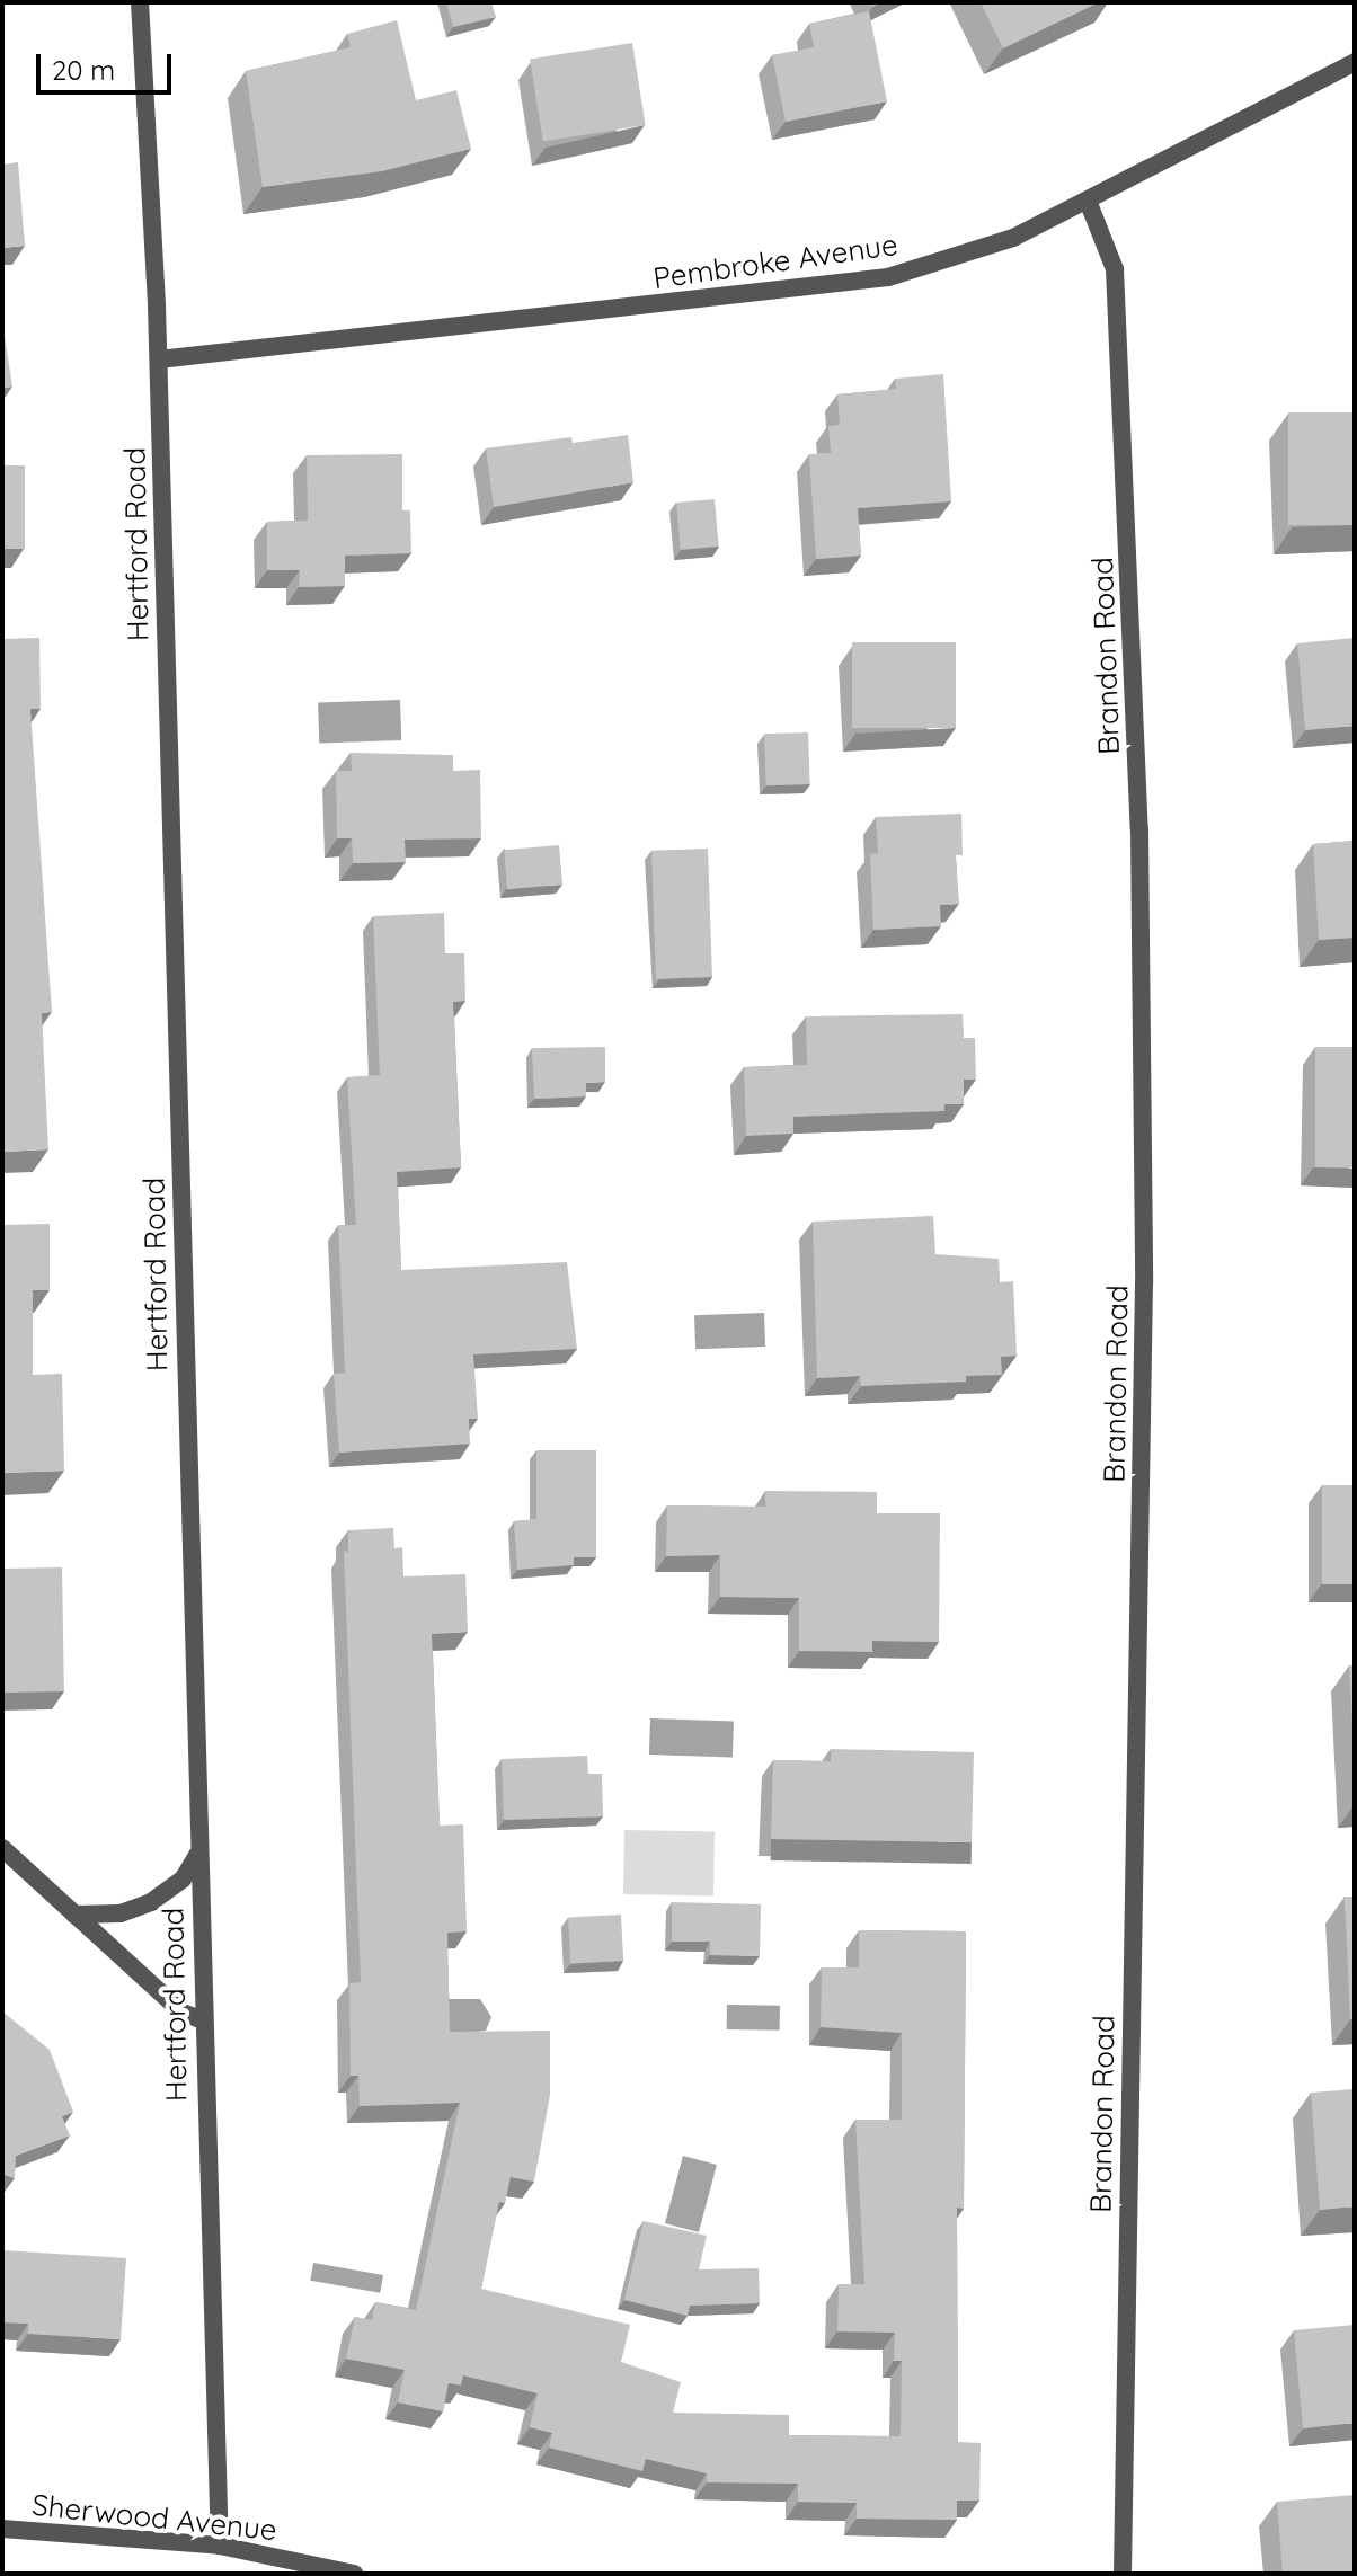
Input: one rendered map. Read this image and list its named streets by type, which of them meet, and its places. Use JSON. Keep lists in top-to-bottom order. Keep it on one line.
{"streets":{"street":["Pembroke Avenue","Hertford Road","Brandon Road","Sherwood Avenue"]},"crossings":[["Pembroke Avenue","Hertford Road"],["Pembroke Avenue","Brandon Road"],["Hertford Road","Sherwood Avenue"]],"scale_bar":"20 m"}
